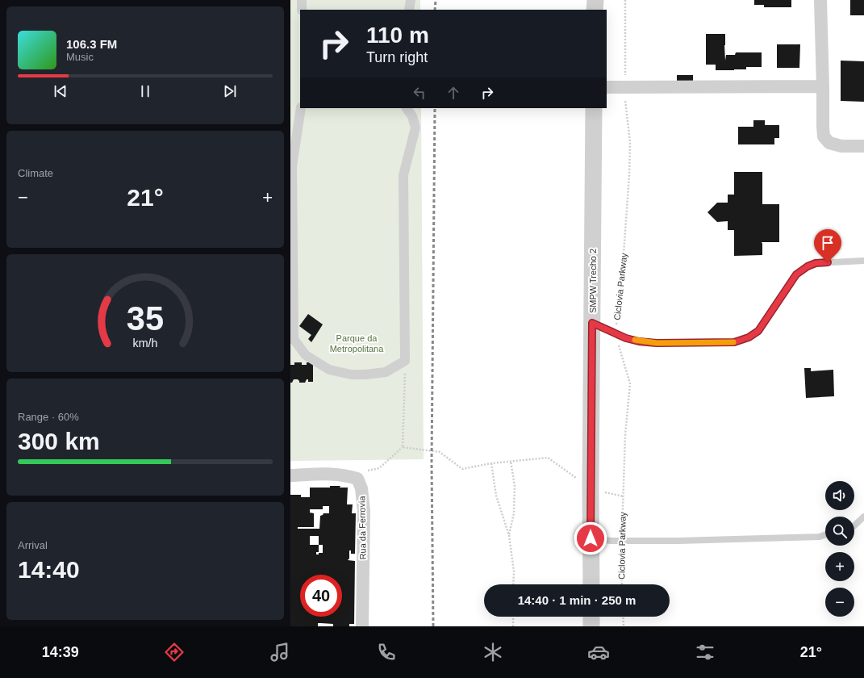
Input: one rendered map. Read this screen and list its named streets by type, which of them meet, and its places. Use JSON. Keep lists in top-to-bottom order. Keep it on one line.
{"streets":{"street":["SMPW Trecho 2","Rua da Ferrovia"],"path":["Ciclovia Parkway"]},"parks":["Parque da Metropolitana"],"page":{"turn":["110 m","Turn right"],"song":["106.3 FM","Music"],"tile":["Climate",["Range · 60%","300 km"],["Arrival","14:40"]],"heat":["−","21°","+"],"map_buttons":["+","−"],"limit":"40","trip":"14:40 · 1 min · 250 m","tabs":["14:39","21°"],"gauge":["35","km/h"]}}
